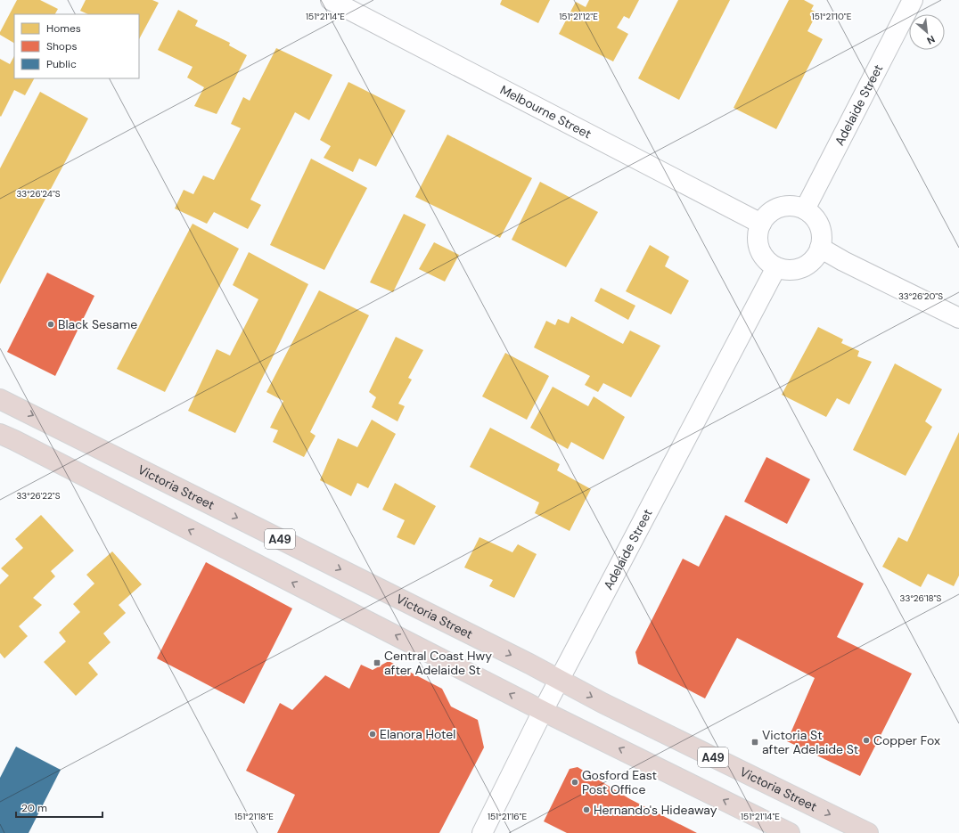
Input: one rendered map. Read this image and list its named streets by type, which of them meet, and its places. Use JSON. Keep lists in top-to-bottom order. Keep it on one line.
{"streets":{"highway":["Victoria Street","A49"],"street":["Adelaide Street","Melbourne Street"]},"crossings":[["Adelaide Street","Melbourne Street"],["Adelaide Street","Victoria Street"],["Adelaide Street","A49"]],"places":{"other":["Black Sesame","Elanora Hotel","Copper Fox","Gosford East Post Office","Hernando's Hideaway"],"transit":["Central Coast Hwy after Adelaide St","Victoria St after Adelaide St"]},"legend":["Homes","Shops","Public"],"scale_bar":"20 m","north":"bottom right","coordinates":["151°21'14\"E","151°21'12\"E","151°21'10\"E","33°26'24\"S","33°26'20\"S","33°26'22\"S","33°26'18\"S","151°21'18\"E","151°21'16\"E"]}
